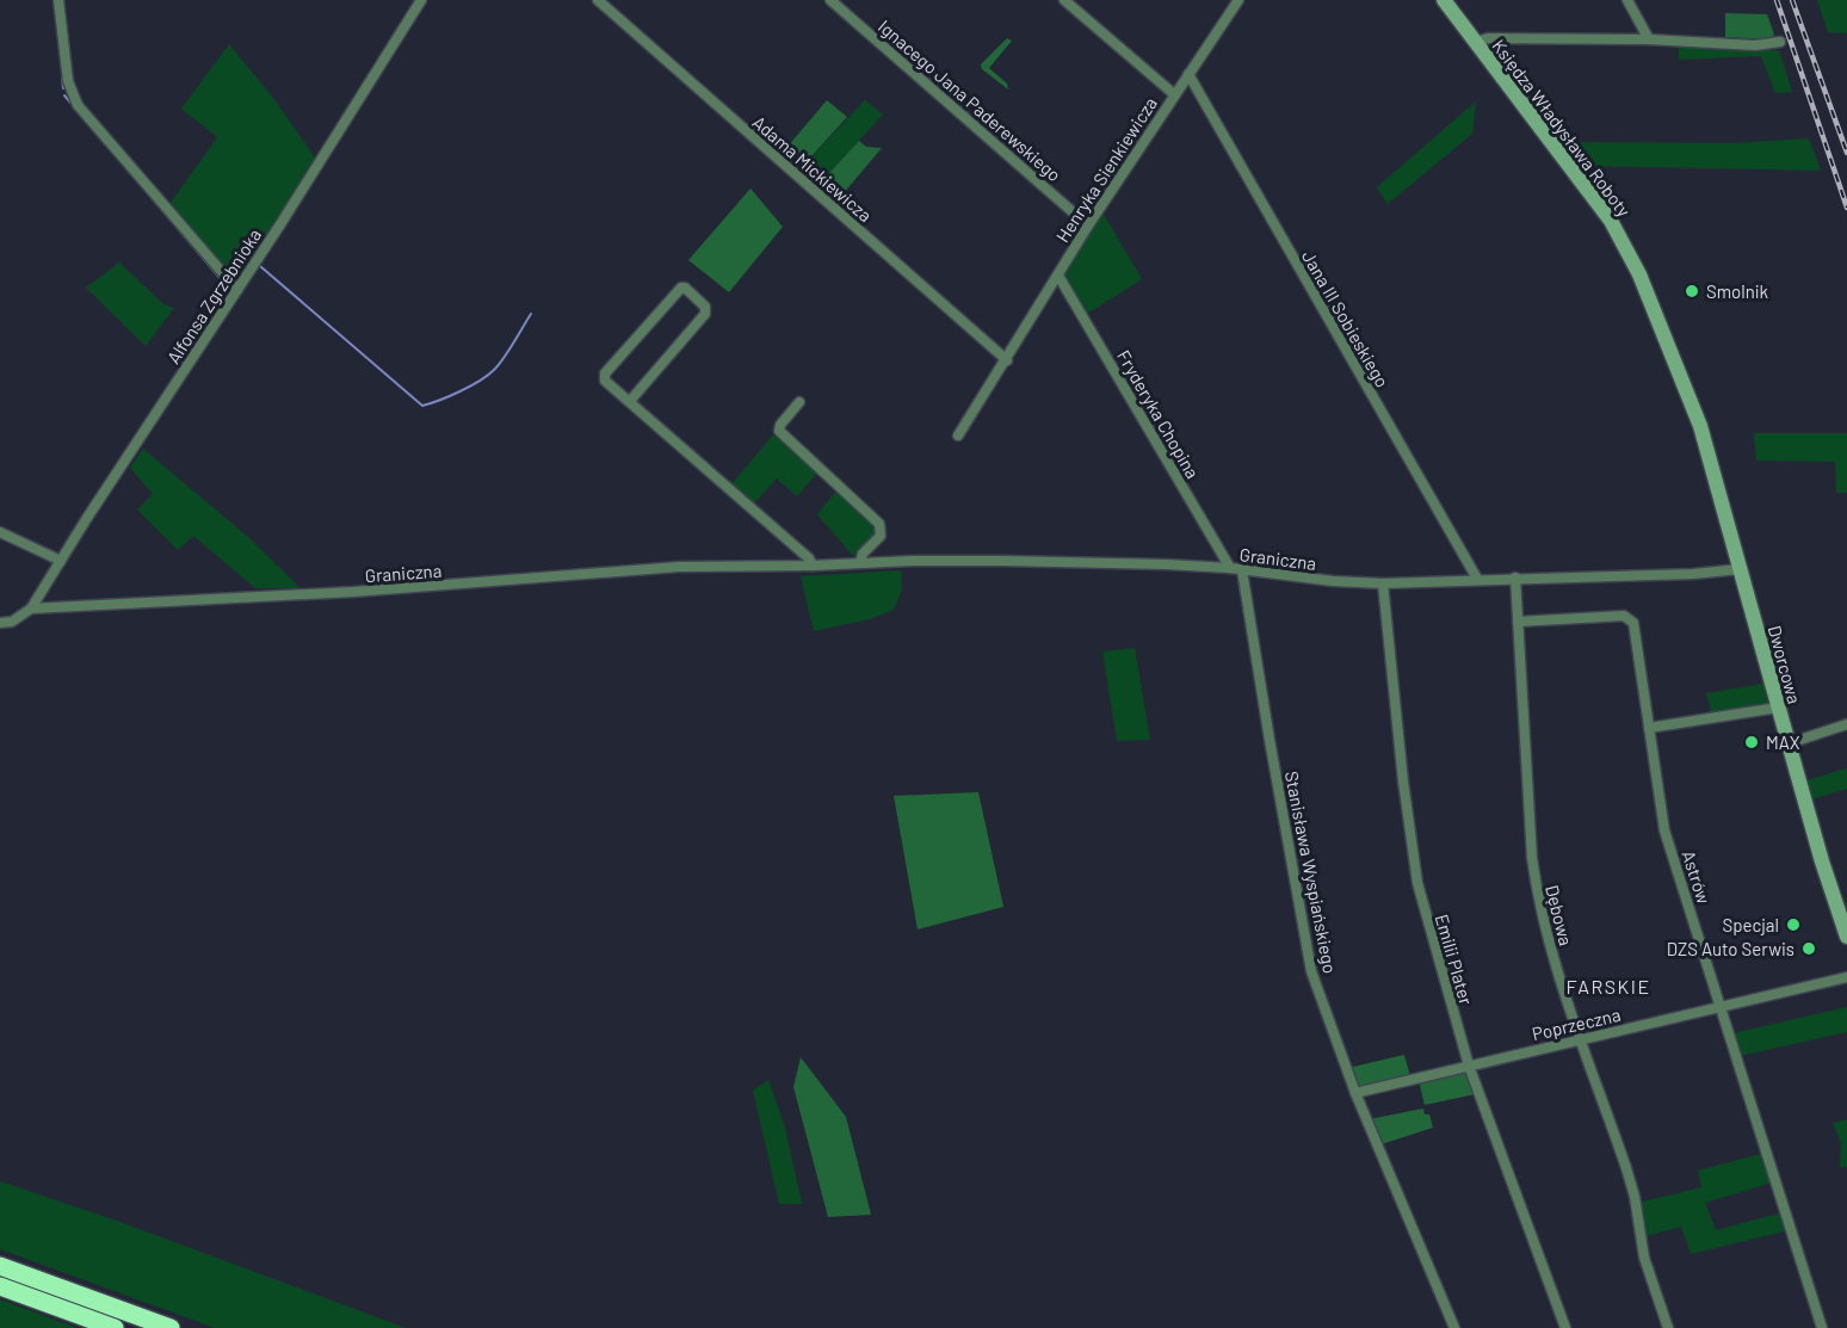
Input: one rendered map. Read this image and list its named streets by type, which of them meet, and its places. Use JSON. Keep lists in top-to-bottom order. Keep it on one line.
{"streets":{"main road":["Księdza Władysława Roboty","Dworcowa"],"street":["Ignacego Jana Paderewskiego","Adama Mickiewicza","Henryka Sienkiewicza","Alfonsa Zgrzebnioka","Jana III Sobieskiego","Fryderyka Chopina","Graniczna","Stanisława Wyspiańskiego","Astrów","Dębowa","Emilii Plater","Poprzeczna"]},"crossings":[["Ignacego Jana Paderewskiego","Henryka Sienkiewicza"],["Księdza Władysława Roboty","Graniczna"],["Księdza Władysława Roboty","Dworcowa"],["Adama Mickiewicza","Henryka Sienkiewicza"],["Henryka Sienkiewicza","Jana III Sobieskiego"],["Henryka Sienkiewicza","Fryderyka Chopina"],["Alfonsa Zgrzebnioka","Graniczna"],["Jana III Sobieskiego","Graniczna"],["Fryderyka Chopina","Graniczna"],["Graniczna","Dworcowa"],["Graniczna","Stanisława Wyspiańskiego"],["Graniczna","Dębowa"],["Graniczna","Emilii Plater"],["Stanisława Wyspiańskiego","Poprzeczna"],["Astrów","Dębowa"],["Astrów","Poprzeczna"],["Dębowa","Poprzeczna"],["Emilii Plater","Poprzeczna"]],"districts":["FARSKIE"],"places":["Smolnik","MAX","Specjal","DZS Auto Serwis"]}
